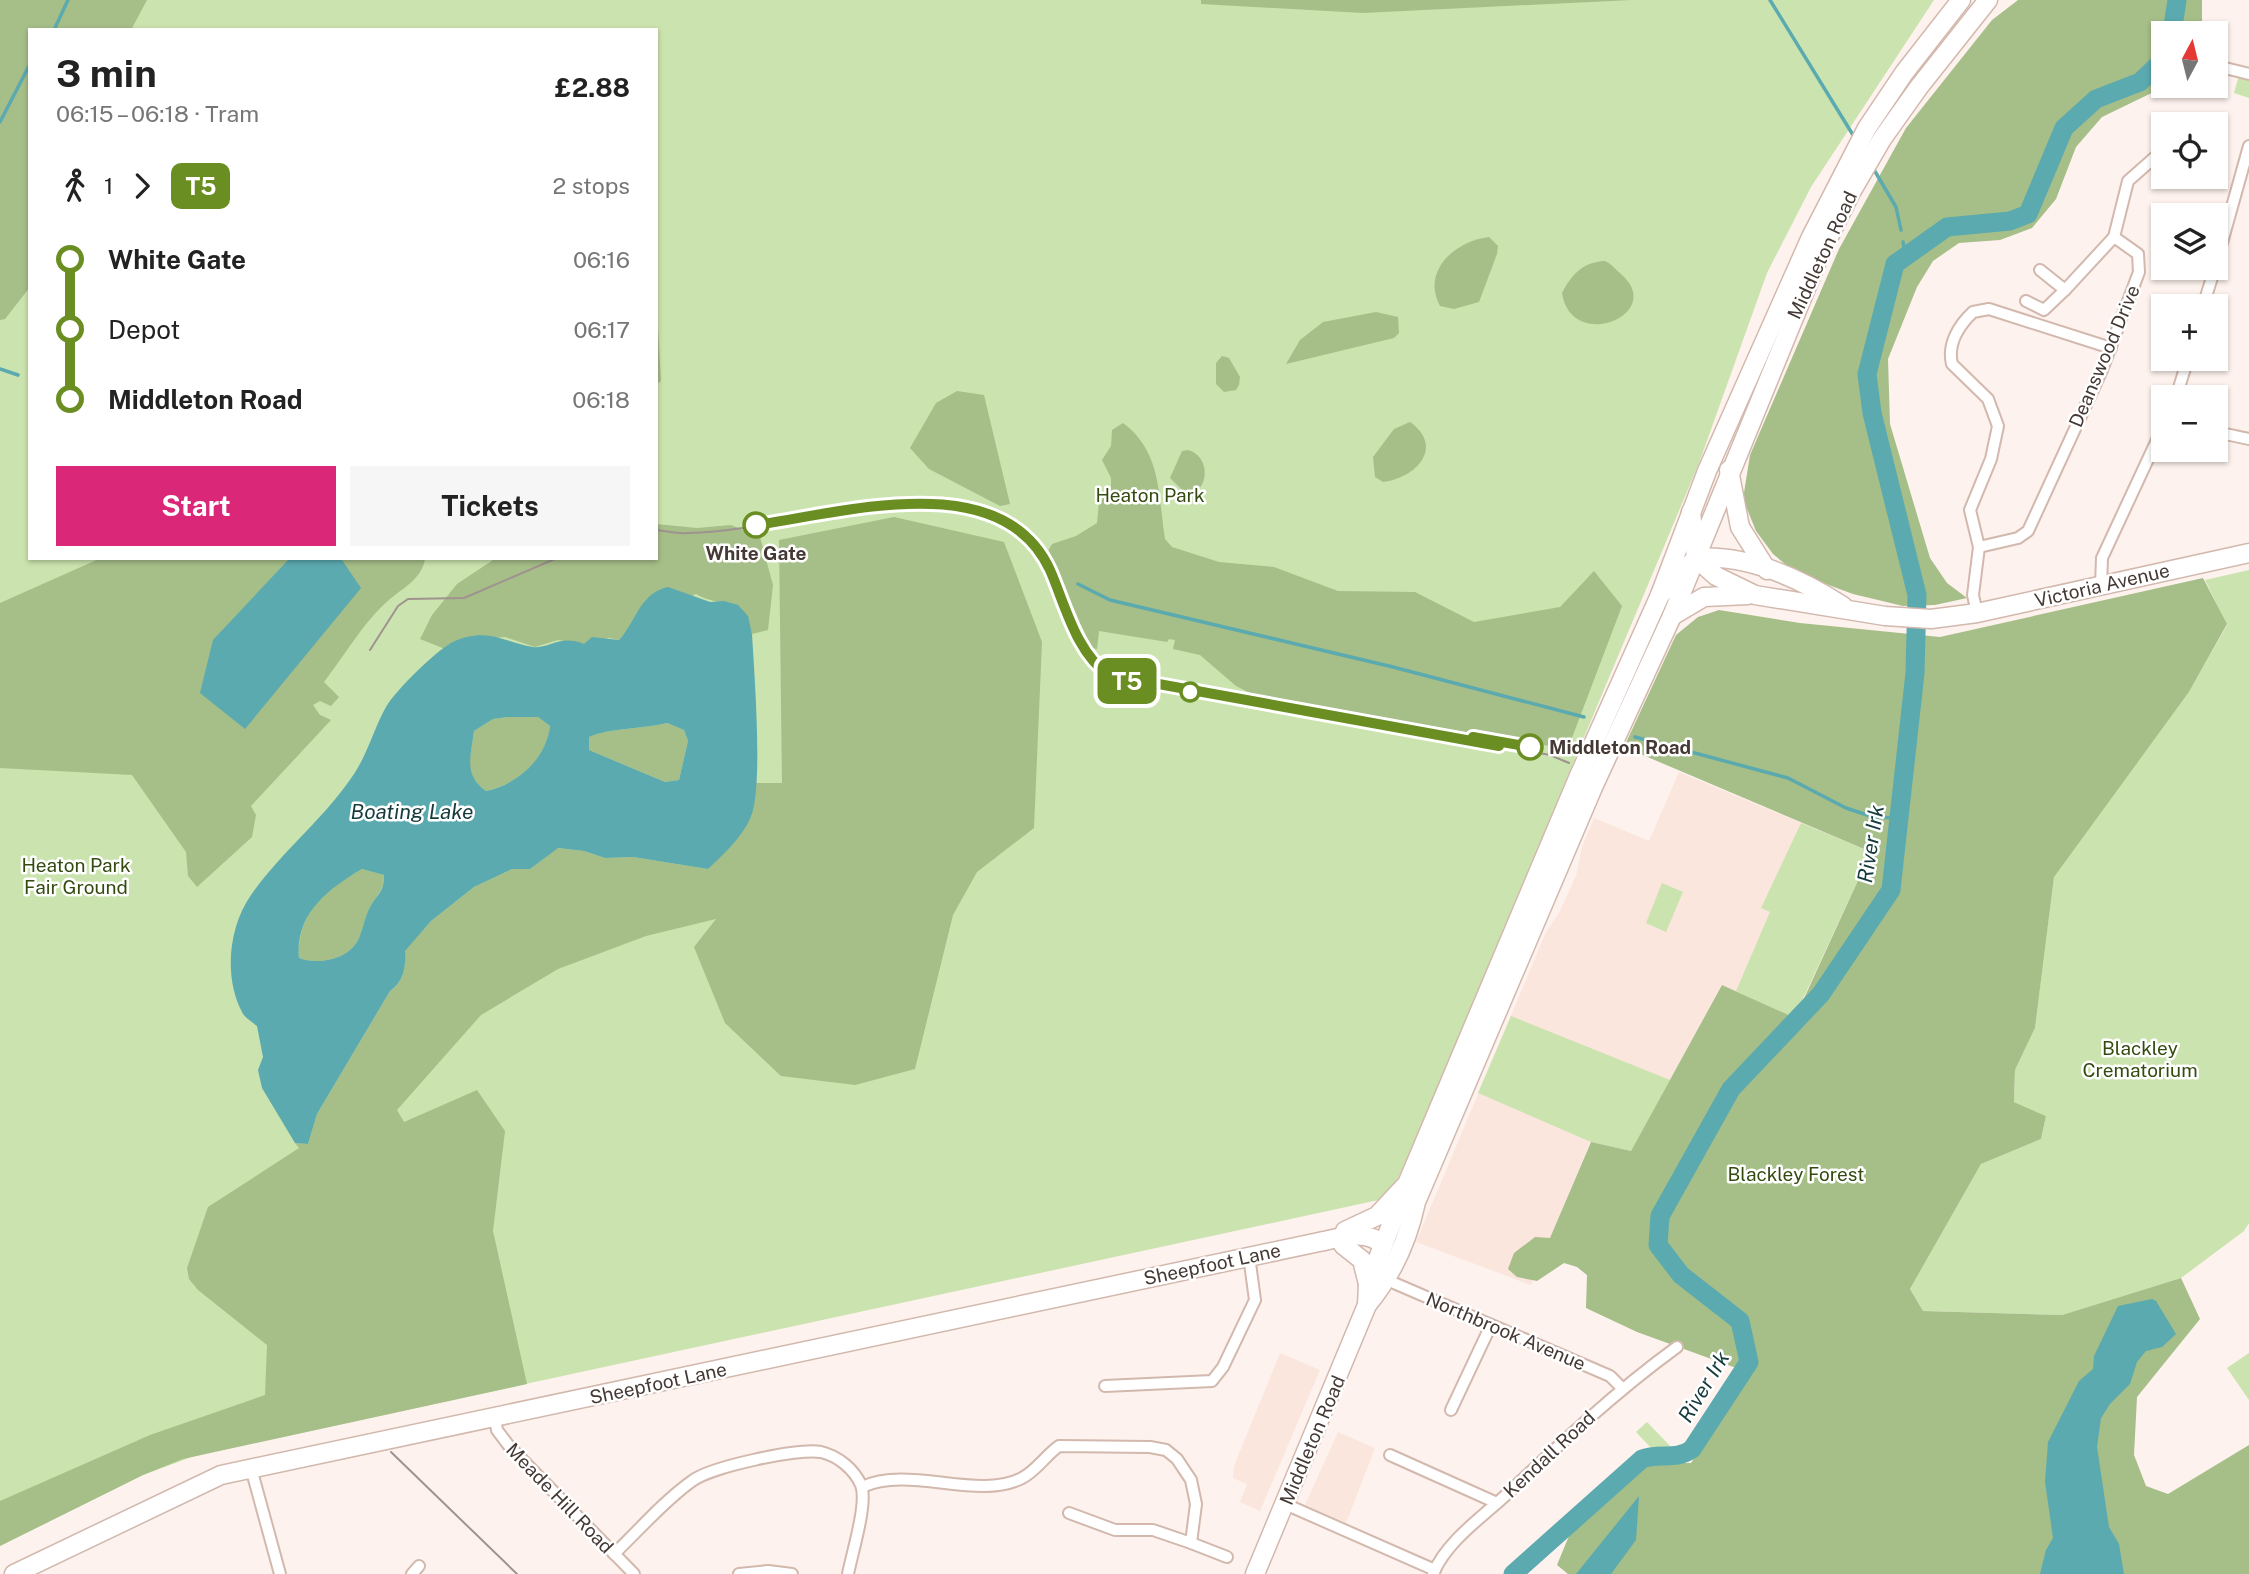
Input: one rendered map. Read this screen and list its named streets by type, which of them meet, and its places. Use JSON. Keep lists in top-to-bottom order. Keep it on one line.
{"streets":{"main road":["Middleton Road","Victoria Avenue","Sheepfoot Lane"],"street":["Deanswood Drive","Northbrook Avenue","Kendall Road","Meade Hill Road"]},"crossings":[["Middleton Road","Sheepfoot Lane"],["Middleton Road","Northbrook Avenue"],["Sheepfoot Lane","Meade Hill Road"],["Northbrook Avenue","Kendall Road"]],"water":["Boating Lake","River Irk"],"parks":["Heaton Park","Heaton Park Fair Ground","Blackley Crematorium","Blackley Forest"],"places":["White Gate","Middleton Road"],"lines":["tram line T5"],"north":"top","page":{"on_map":"T5","map_buttons":["+","−"],"heading":["3 min","06:15 – 06:18 · Tram","£2.88"],"legs":["1","T5","2 stops"],"list":[{"name":"White Gate","value":"06:16"},{"name":"Depot","value":"06:17"},{"name":"Middleton Road","value":"06:18"}],"buttons":["Start","Tickets"]}}
